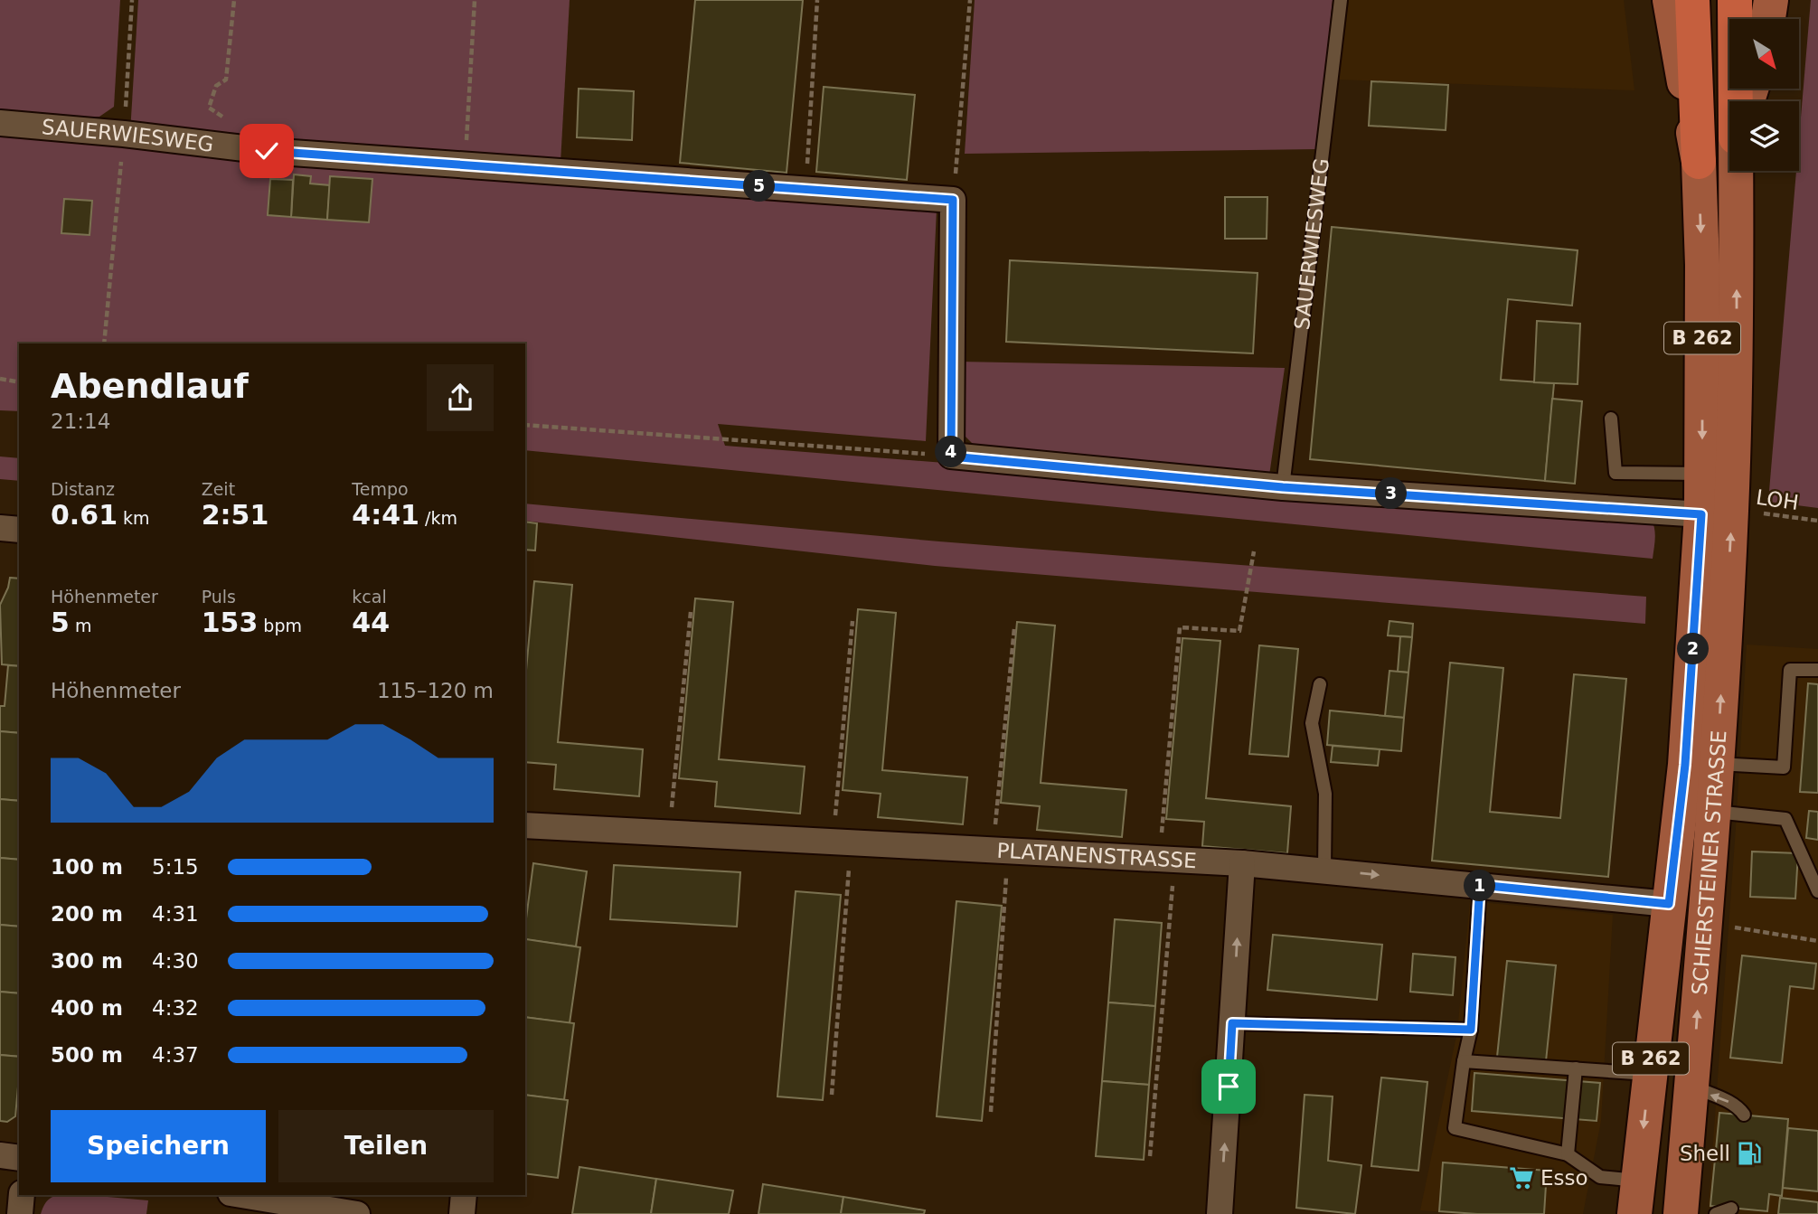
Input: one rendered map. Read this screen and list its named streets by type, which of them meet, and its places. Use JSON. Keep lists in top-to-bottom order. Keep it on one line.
{"streets":{"highway":["B 262"],"main road":["SCHIERSTEINER STRASSE"],"street":["SAUERWIESWEG","PLATANENSTRASSE"],"path":["LOH"]},"crossings":[["B 262","LOH"],["B 262","SCHIERSTEINER STRASSE"],["LOH","SCHIERSTEINER STRASSE"],["PLATANENSTRASSE","SCHIERSTEINER STRASSE"]],"places":{"fuel station":["Shell"],"supermarket":["Esso"]},"north":"bottom right","page":{"pins":["5","4","3","2","1"],"heading":["Abendlauf","21:14"],"stats":[["Distanz","0.61 km"],["Zeit","2:51"],["Tempo","4:41 /km"],["Höhenmeter","5 m"],["Puls","153 bpm"],["kcal","44"]],"chart":["Höhenmeter","115–120 m"],"list":[{"name":"100 m","note":"5:15"},{"name":"200 m","note":"4:31"},{"name":"300 m","note":"4:30"},{"name":"400 m","note":"4:32"},{"name":"500 m","note":"4:37"}],"buttons":["Speichern","Teilen"]}}
